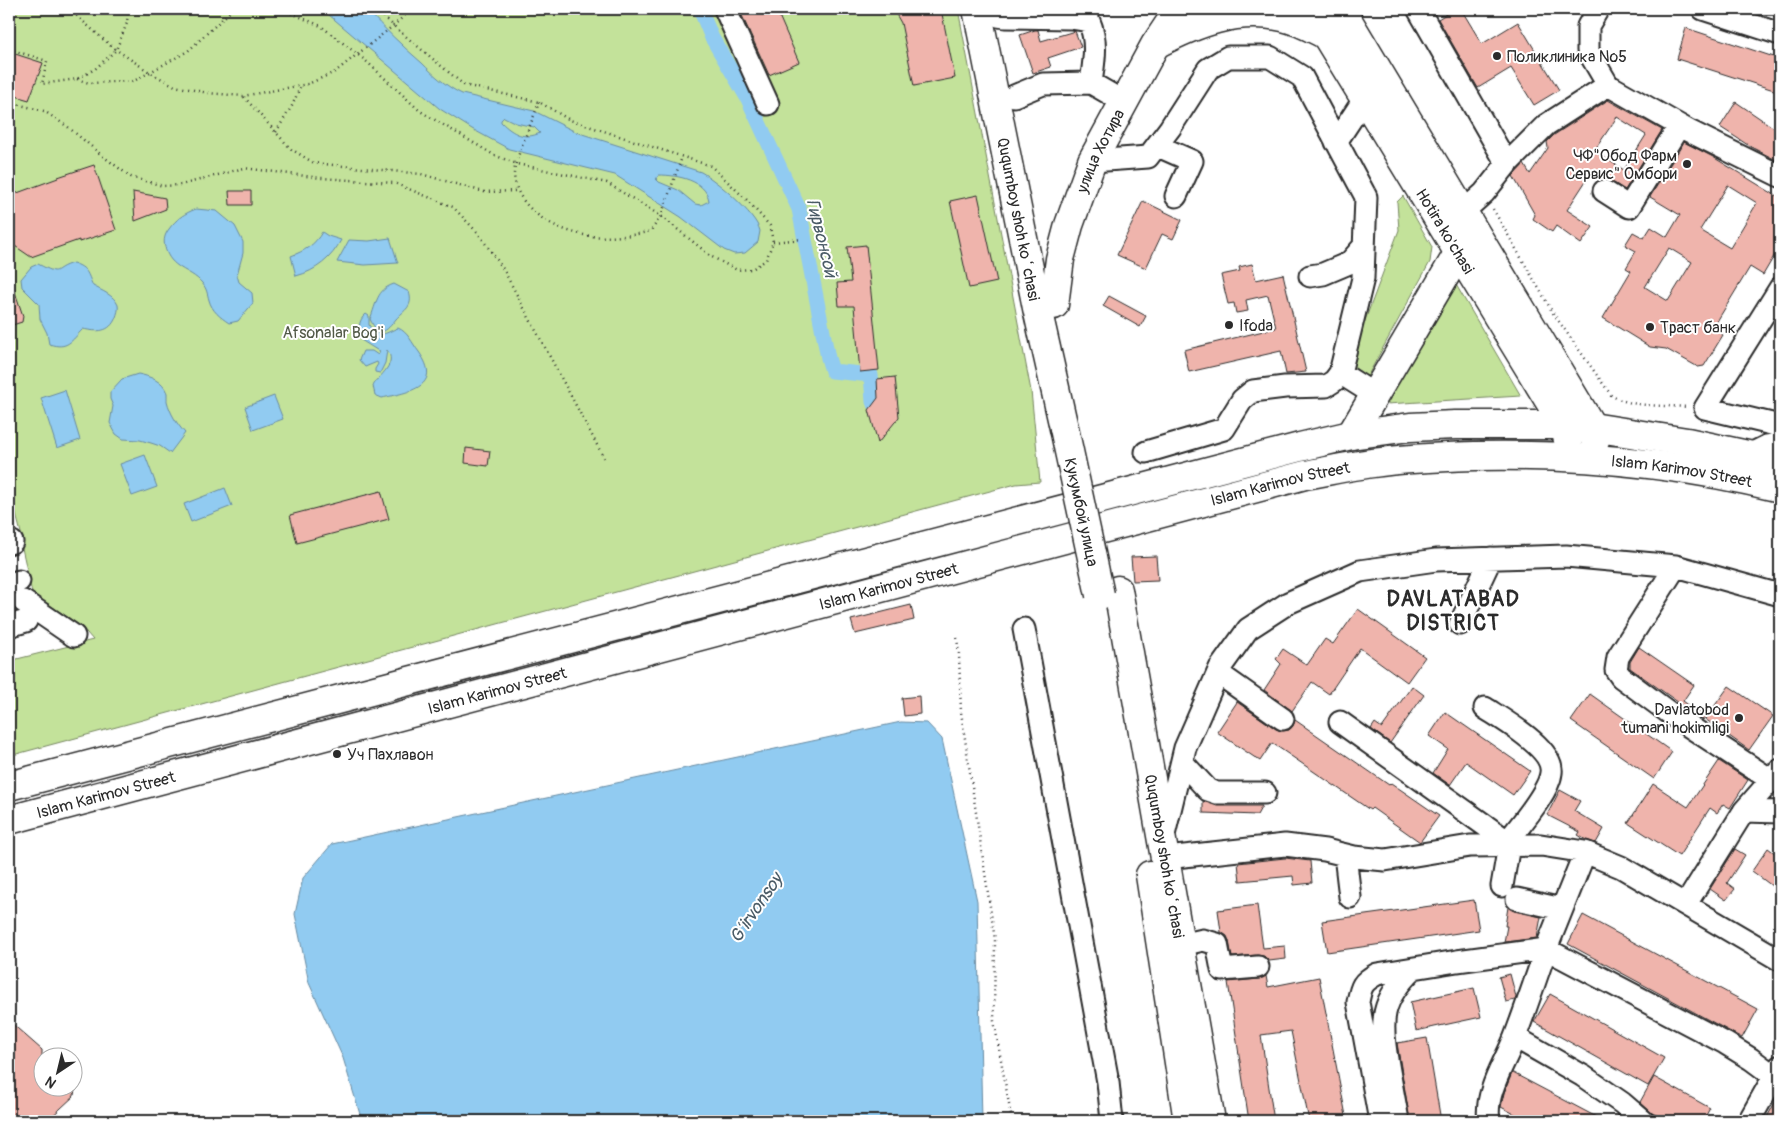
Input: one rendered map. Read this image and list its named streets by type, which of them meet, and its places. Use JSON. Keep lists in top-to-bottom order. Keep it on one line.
{"streets":{"main road":["улица Хотира","Ququmboy shoh koʻchasi","Hotira ko'chasi","Islam Karimov Street","Кукумбой улица"]},"crossings":[["улица Хотира","Ququmboy shoh koʻchasi"],["Ququmboy shoh koʻchasi","Кукумбой улица"],["Hotira ko'chasi","Islam Karimov Street"]],"districts":["DAVLATABAD DISTRICT"],"water":["Гирвонсой","G‘irvonsoy"],"parks":["Afsonalar Bog'i"],"places":["Поликлиника №5","ЧФ\"Обод Фарм Сервис\" Омбори","Ifoda","Траст банк","Davlatobod tumani hokimligi","Уч Пахлавон"],"north":"bottom left"}
